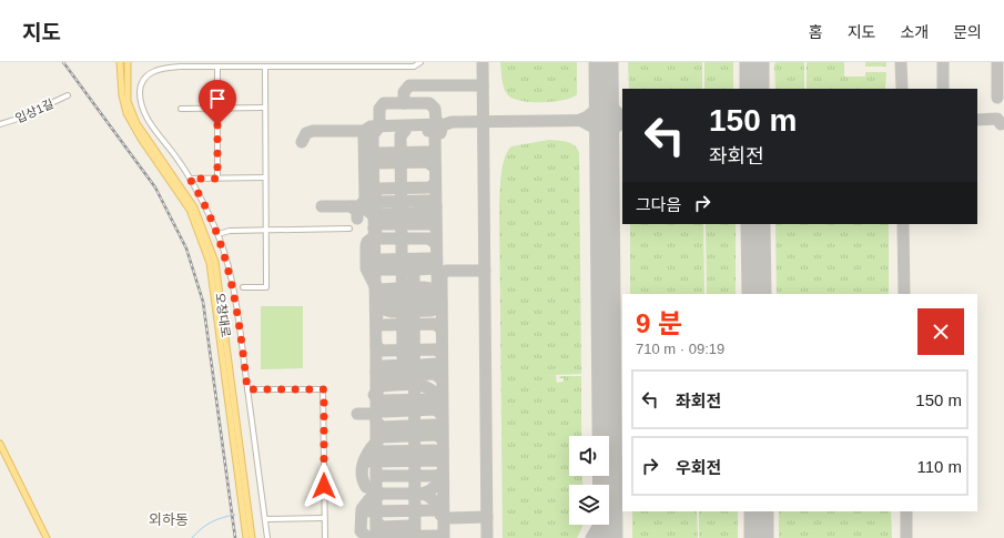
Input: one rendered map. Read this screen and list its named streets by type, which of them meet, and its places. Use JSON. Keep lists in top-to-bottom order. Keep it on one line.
{"streets":{"main road":["오창대로"],"street":["입상1길"]},"districts":["외하동"],"page":{"header":"지도","nav":["홈","지도","소개","문의"],"turn":["150 m","좌회전"],"then":"그다음","heading":["9 분","710 m · 09:19"],"list":[{"name":"좌회전","value":"150 m"},{"name":"우회전","value":"110 m"}]}}
